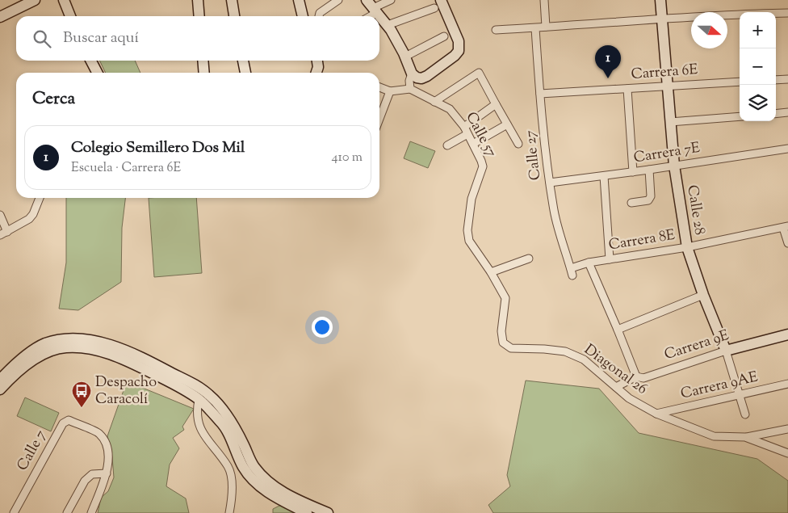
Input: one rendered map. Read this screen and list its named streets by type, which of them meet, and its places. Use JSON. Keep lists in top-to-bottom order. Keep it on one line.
{"streets":{"main road":["Calle 28","Carrera 9E"],"street":["Carrera 6E","Calle 57","Carrera 7E","Calle 27","Carrera 8E","Diagonal 26","Carrera 9AE","Calle 7"]},"crossings":[["Carrera 6E","Calle 27"],["Carrera 6E","Calle 28"],["Calle 57","Diagonal 26"],["Carrera 7E","Calle 27"],["Carrera 7E","Calle 28"],["Calle 27","Carrera 8E"],["Calle 28","Carrera 8E"],["Calle 28","Carrera 9E"],["Calle 28","Carrera 9AE"],["Carrera 9E","Diagonal 26"],["Diagonal 26","Carrera 9AE"]],"places":{"bus stop":["Despacho Caracolí"]},"north":"right","page":{"map_buttons":["+","−"],"search":"Buscar aquí","pins":"1","heading":"Cerca","list":[{"mark":"1","name":"Colegio Semillero Dos Mil","note":"Escuela · Carrera 6E","value":"410 m"}]}}
